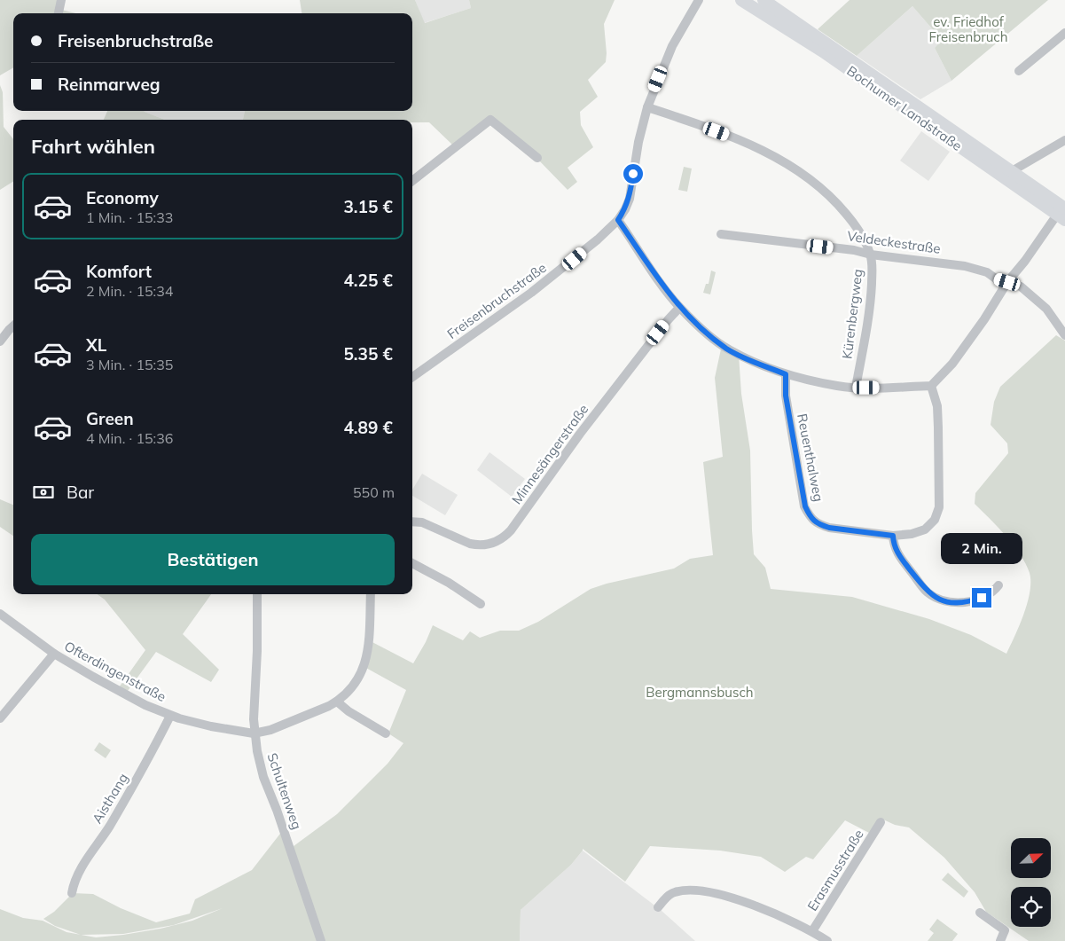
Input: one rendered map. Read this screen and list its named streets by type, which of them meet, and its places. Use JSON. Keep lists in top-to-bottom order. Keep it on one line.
{"streets":{"main road":["Bochumer Landstraße"],"street":["Veldeckestraße","Freisenbruchstraße","Kürenbergweg","Minnesängerstraße","Reuenthalweg","Ofterdingenstraße","Schultenweg","Aisthang","Erasmusstraße"]},"crossings":[["Veldeckestraße","Kürenbergweg"],["Freisenbruchstraße","Kürenbergweg"],["Ofterdingenstraße","Schultenweg"],["Ofterdingenstraße","Aisthang"]],"parks":["ev. Friedhof Freisenbruch","Bergmannsbusch"],"north":"top right","page":{"banner":["Freisenbruchstraße","Reinmarweg"],"heading":"Fahrt wählen","list":[{"name":"Economy","note":"1 Min. · 15:33","value":"3.15 €"},{"name":"Komfort","note":"2 Min. · 15:34","value":"4.25 €"},{"name":"XL","note":"3 Min. · 15:35","value":"5.35 €"},{"name":"Green","note":"4 Min. · 15:36","value":"4.89 €"}],"pay":["Bar","550 m"],"buttons":"Bestätigen","bubble":"2 Min."}}
